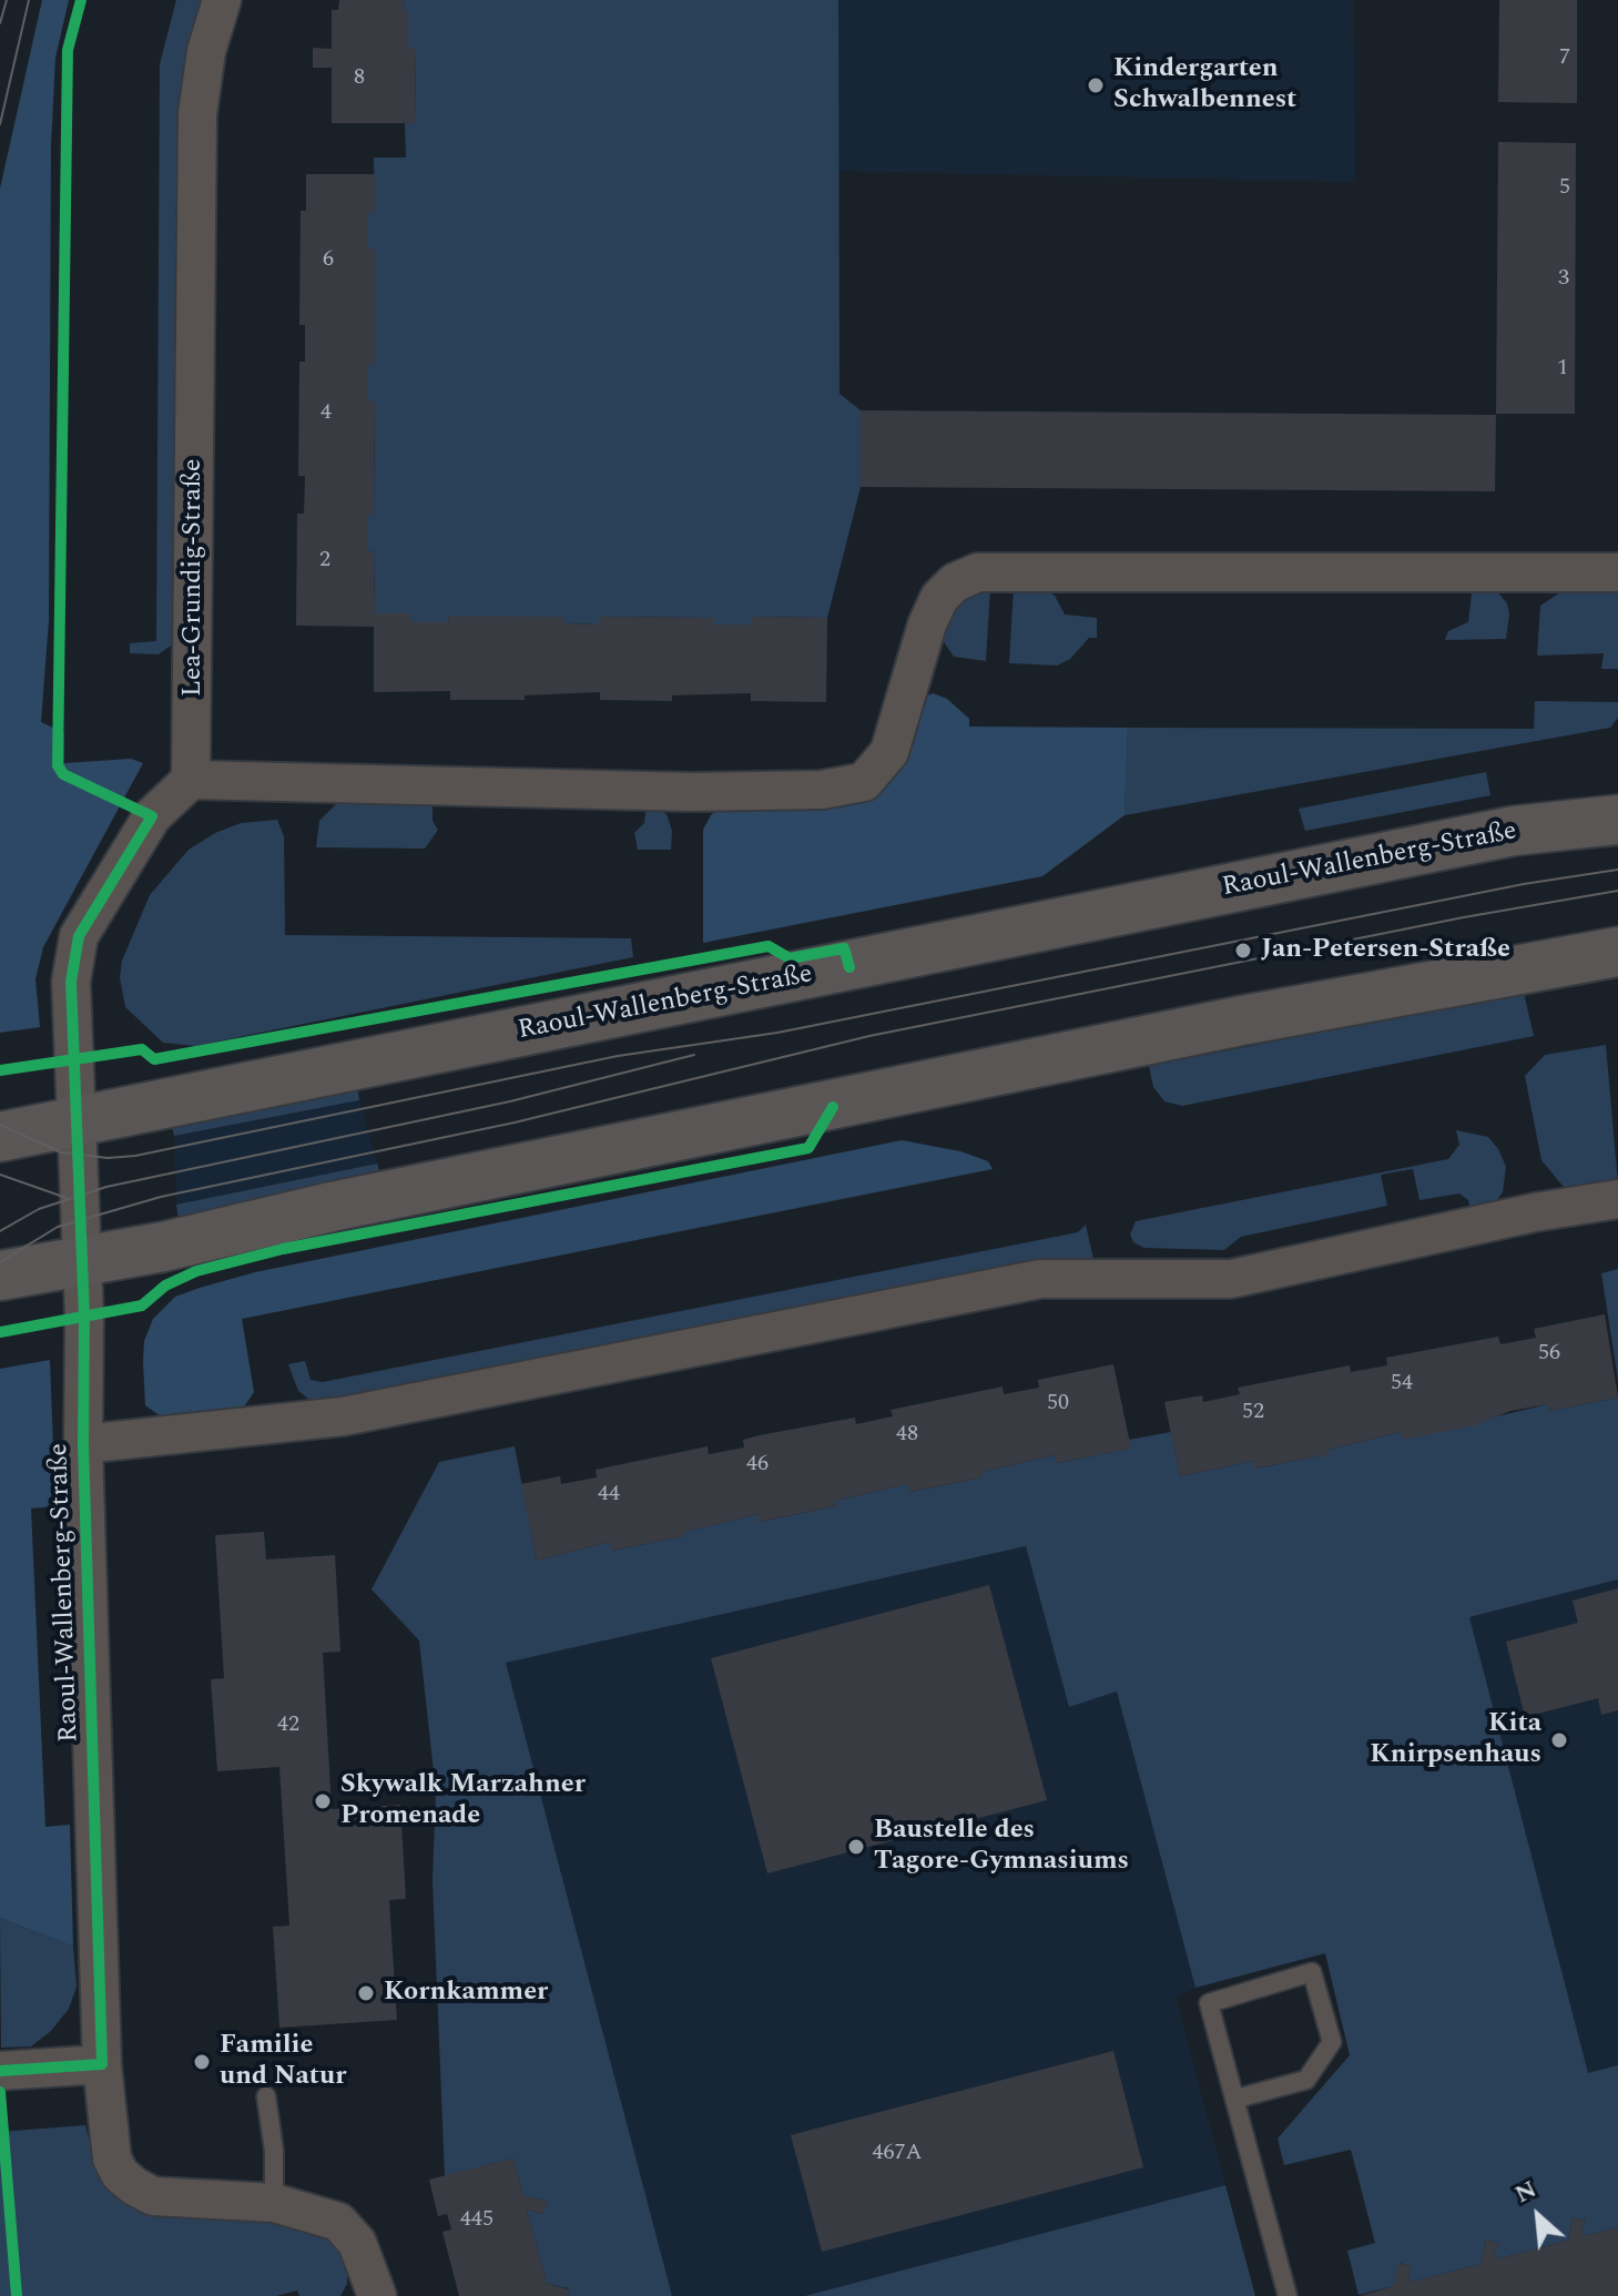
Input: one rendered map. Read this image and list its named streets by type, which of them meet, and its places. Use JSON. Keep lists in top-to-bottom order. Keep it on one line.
{"streets":{"main road":["Raoul-Wallenberg-Straße"],"street":["Lea-Grundig-Straße"]},"places":["Kindergarten Schwalbennest","Jan-Petersen-Straße","Kita Knirpsenhaus","Skywalk Marzahner Promenade","Baustelle des Tagore-Gymnasiums","Kornkammer","Familie und Natur"],"house_numbers":["7","8","5","6","3","1","4","2","56","54","50","52","48","46","44","42","467A","445"],"north":"top left"}
